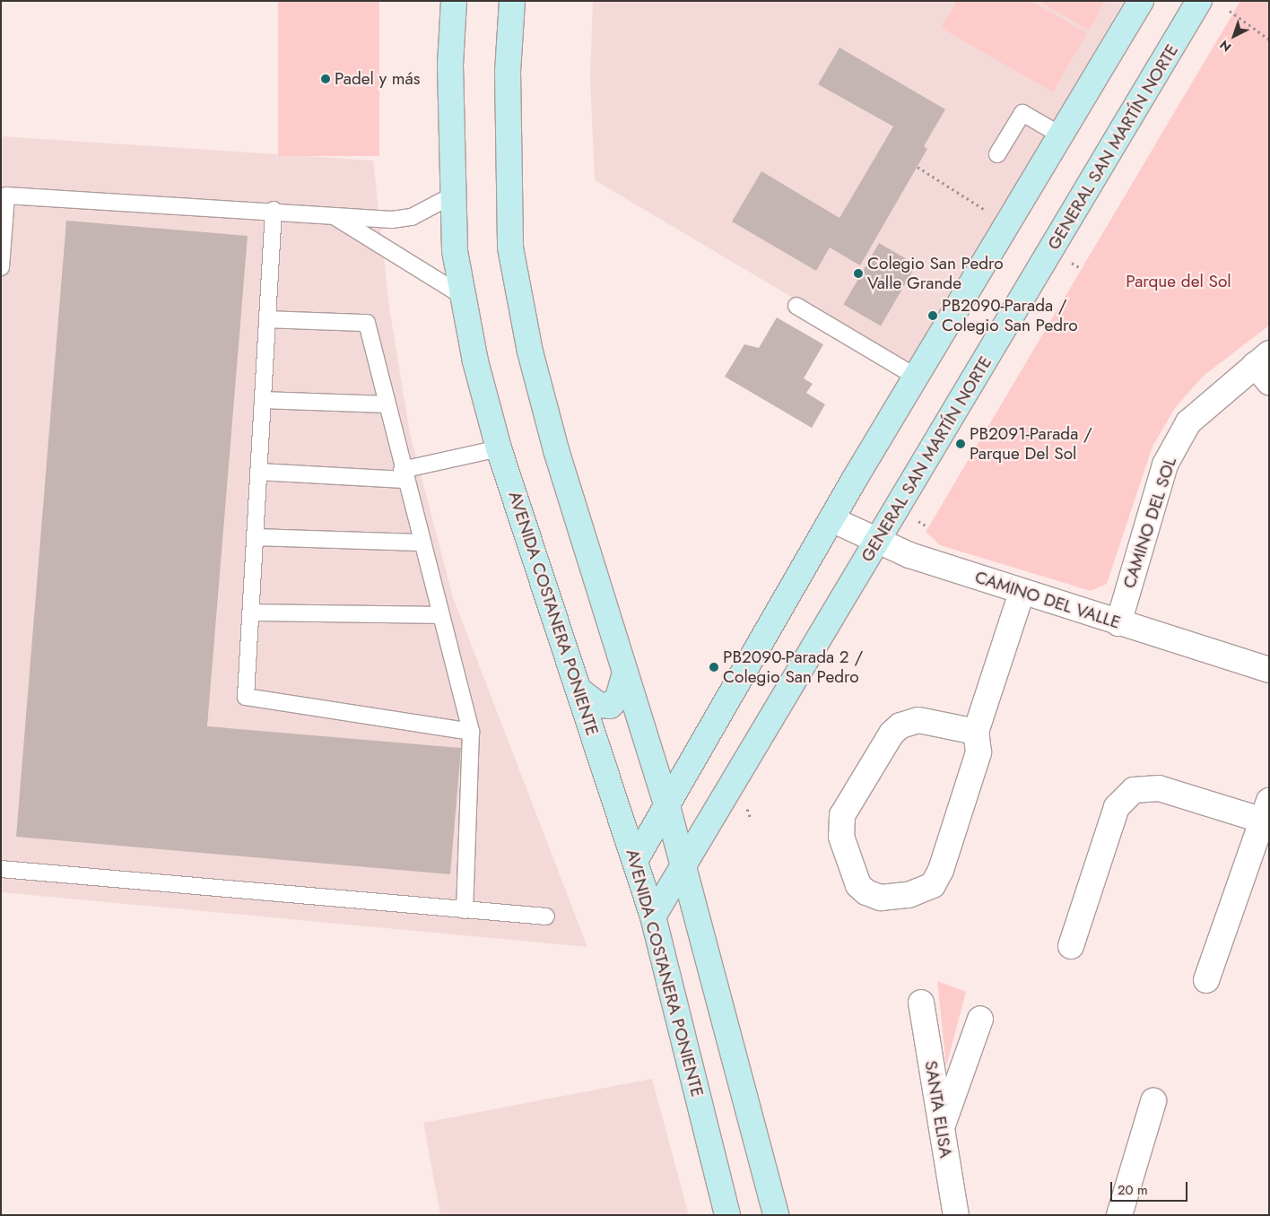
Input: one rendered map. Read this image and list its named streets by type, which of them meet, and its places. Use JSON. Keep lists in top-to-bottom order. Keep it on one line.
{"streets":{"street":["GENERAL SAN MARTÍN NORTE","CAMINO DEL SOL","CAMINO DEL VALLE","AVENIDA COSTANERA PONIENTE","SANTA ELISA"]},"crossings":[["GENERAL SAN MARTÍN NORTE","CAMINO DEL VALLE"],["GENERAL SAN MARTÍN NORTE","AVENIDA COSTANERA PONIENTE"],["CAMINO DEL SOL","CAMINO DEL VALLE"]],"parks":["Parque del Sol"],"places":["Padel y más","Colegio San Pedro Valle Grande","PB2090-Parada / Colegio San Pedro","PB2091-Parada / Parque Del Sol","PB2090-Parada 2 / Colegio San Pedro"],"scale_bar":"20 m","north":"bottom left"}
